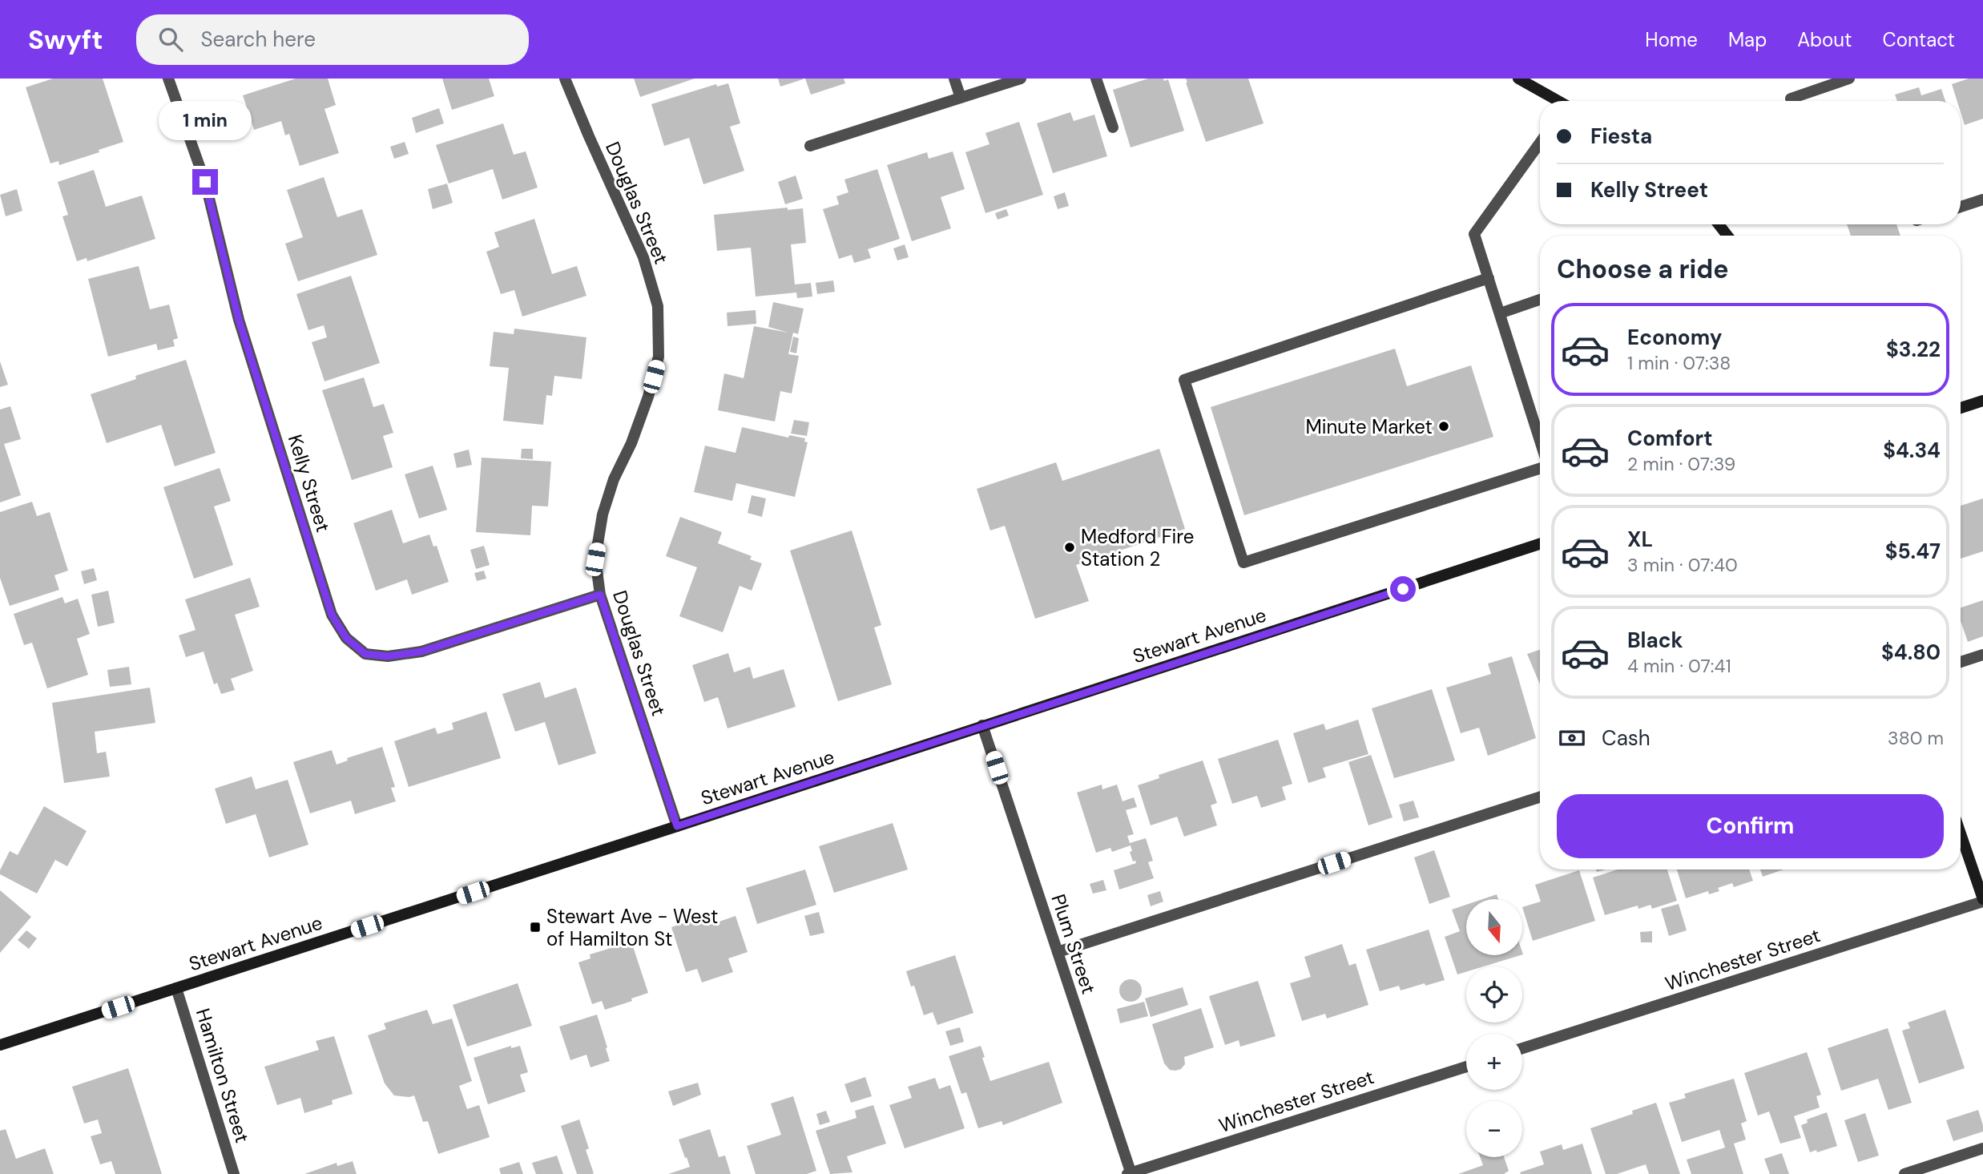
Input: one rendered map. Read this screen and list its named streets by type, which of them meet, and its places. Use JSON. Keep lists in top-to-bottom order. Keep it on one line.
{"streets":{"main road":["Stewart Avenue"],"street":["Douglas Street","Kelly Street","Plum Street","Winchester Street","Hamilton Street"]},"crossings":[["Douglas Street","Kelly Street"],["Douglas Street","Stewart Avenue"],["Stewart Avenue","Plum Street"],["Stewart Avenue","Hamilton Street"],["Plum Street","Winchester Street"]],"places":{"other":["Minute Market","Medford Fire Station 2"],"transit":["Stewart Ave - West of Hamilton St"]},"north":"bottom","page":{"header":"Swyft","search":"Search here","nav":["Home","Map","About","Contact"],"bubble":"1 min","banner":["Fiesta","Kelly Street"],"heading":"Choose a ride","list":[{"name":"Economy","note":"1 min · 07:38","value":"$3.22"},{"name":"Comfort","note":"2 min · 07:39","value":"$4.34"},{"name":"XL","note":"3 min · 07:40","value":"$5.47"},{"name":"Black","note":"4 min · 07:41","value":"$4.80"}],"pay":["Cash","380 m"],"buttons":"Confirm","map_buttons":["+","−"]}}
